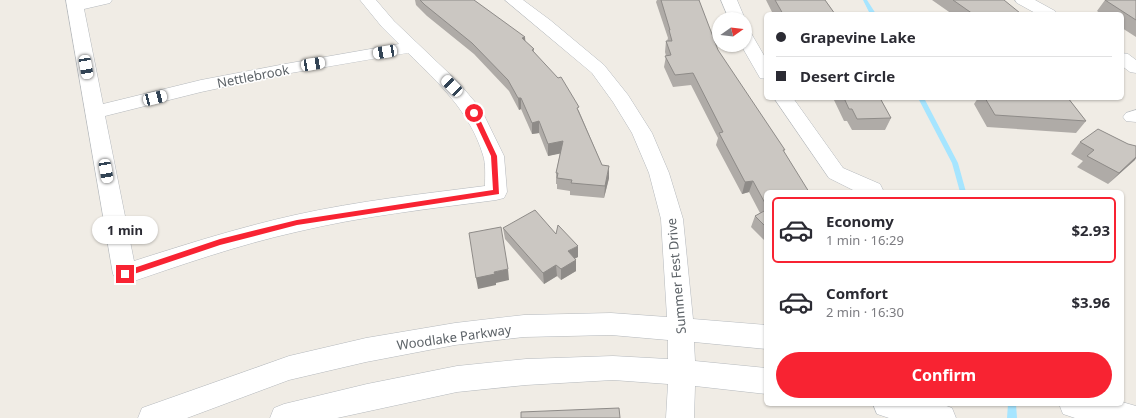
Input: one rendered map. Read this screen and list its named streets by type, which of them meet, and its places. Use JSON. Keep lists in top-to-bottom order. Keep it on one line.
{"streets":{"street":["Nettlebrook","Summer Fest Drive","Woodlake Parkway"]},"crossings":[["Summer Fest Drive","Woodlake Parkway"]],"north":"right","page":{"banner":["Grapevine Lake","Desert Circle"],"list":[{"name":"Economy","note":"1 min · 16:29","value":"$2.93"},{"name":"Comfort","note":"2 min · 16:30","value":"$3.96"}],"bubble":"1 min","buttons":"Confirm"}}
